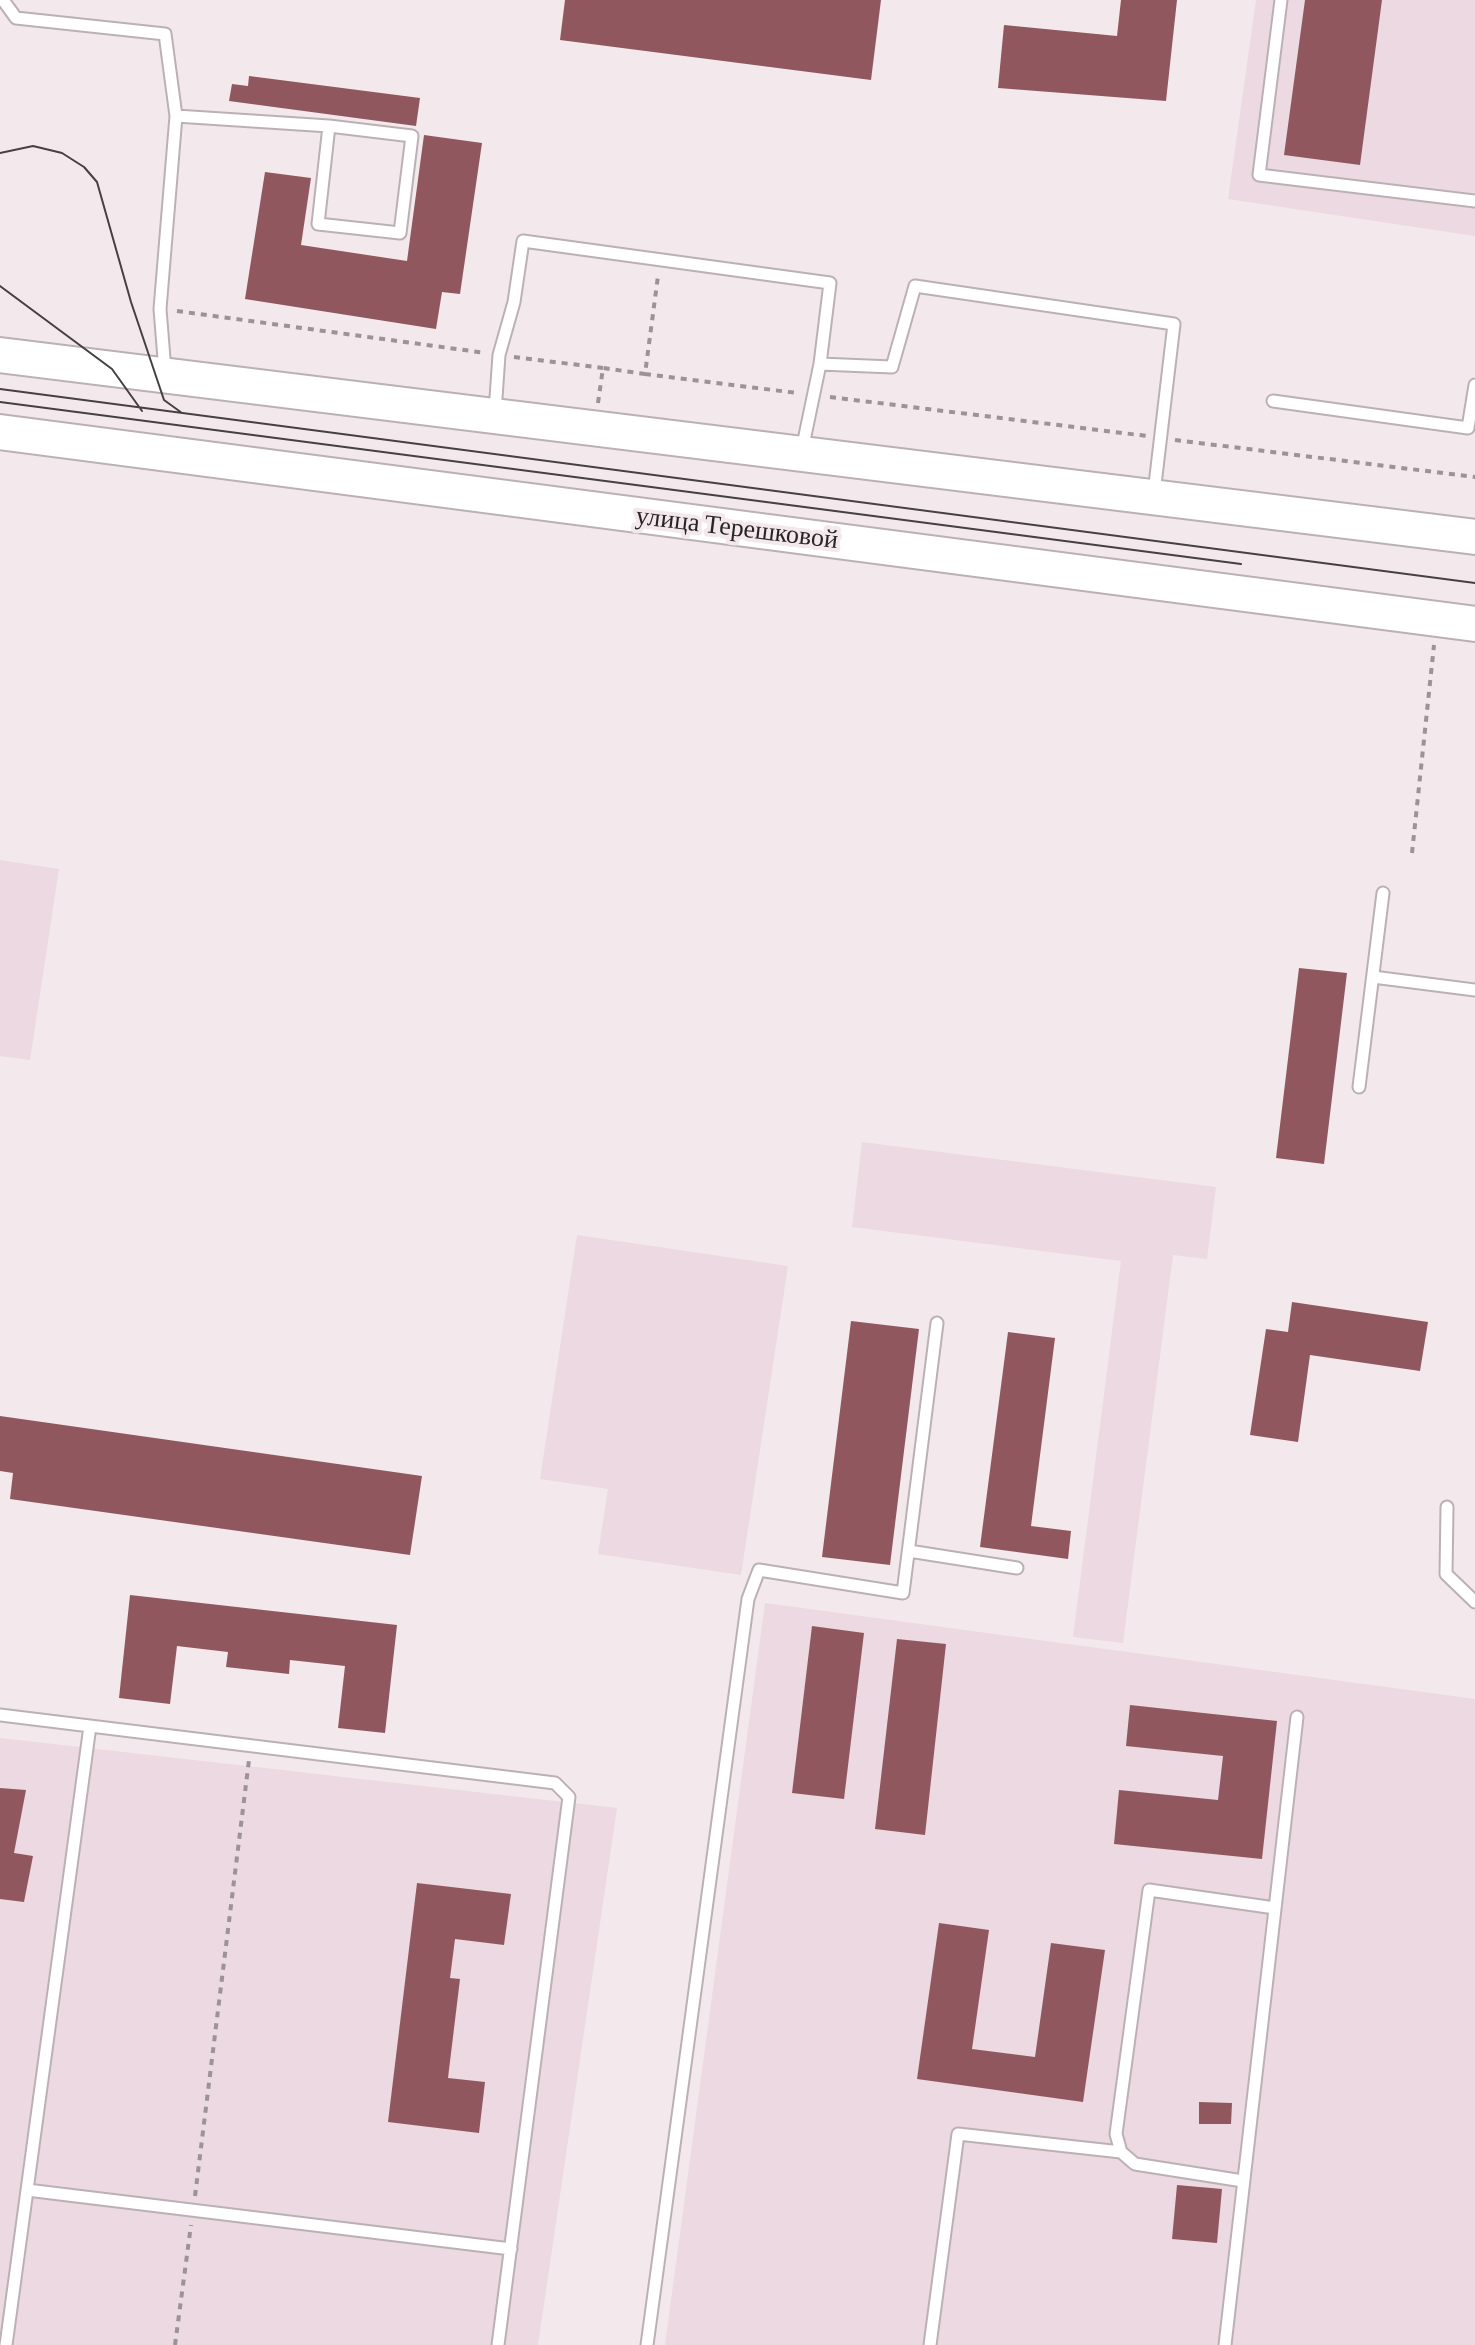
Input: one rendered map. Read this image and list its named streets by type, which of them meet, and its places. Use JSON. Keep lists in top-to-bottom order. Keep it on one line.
{"streets":{"main road":["улица Терешковой"]}}
